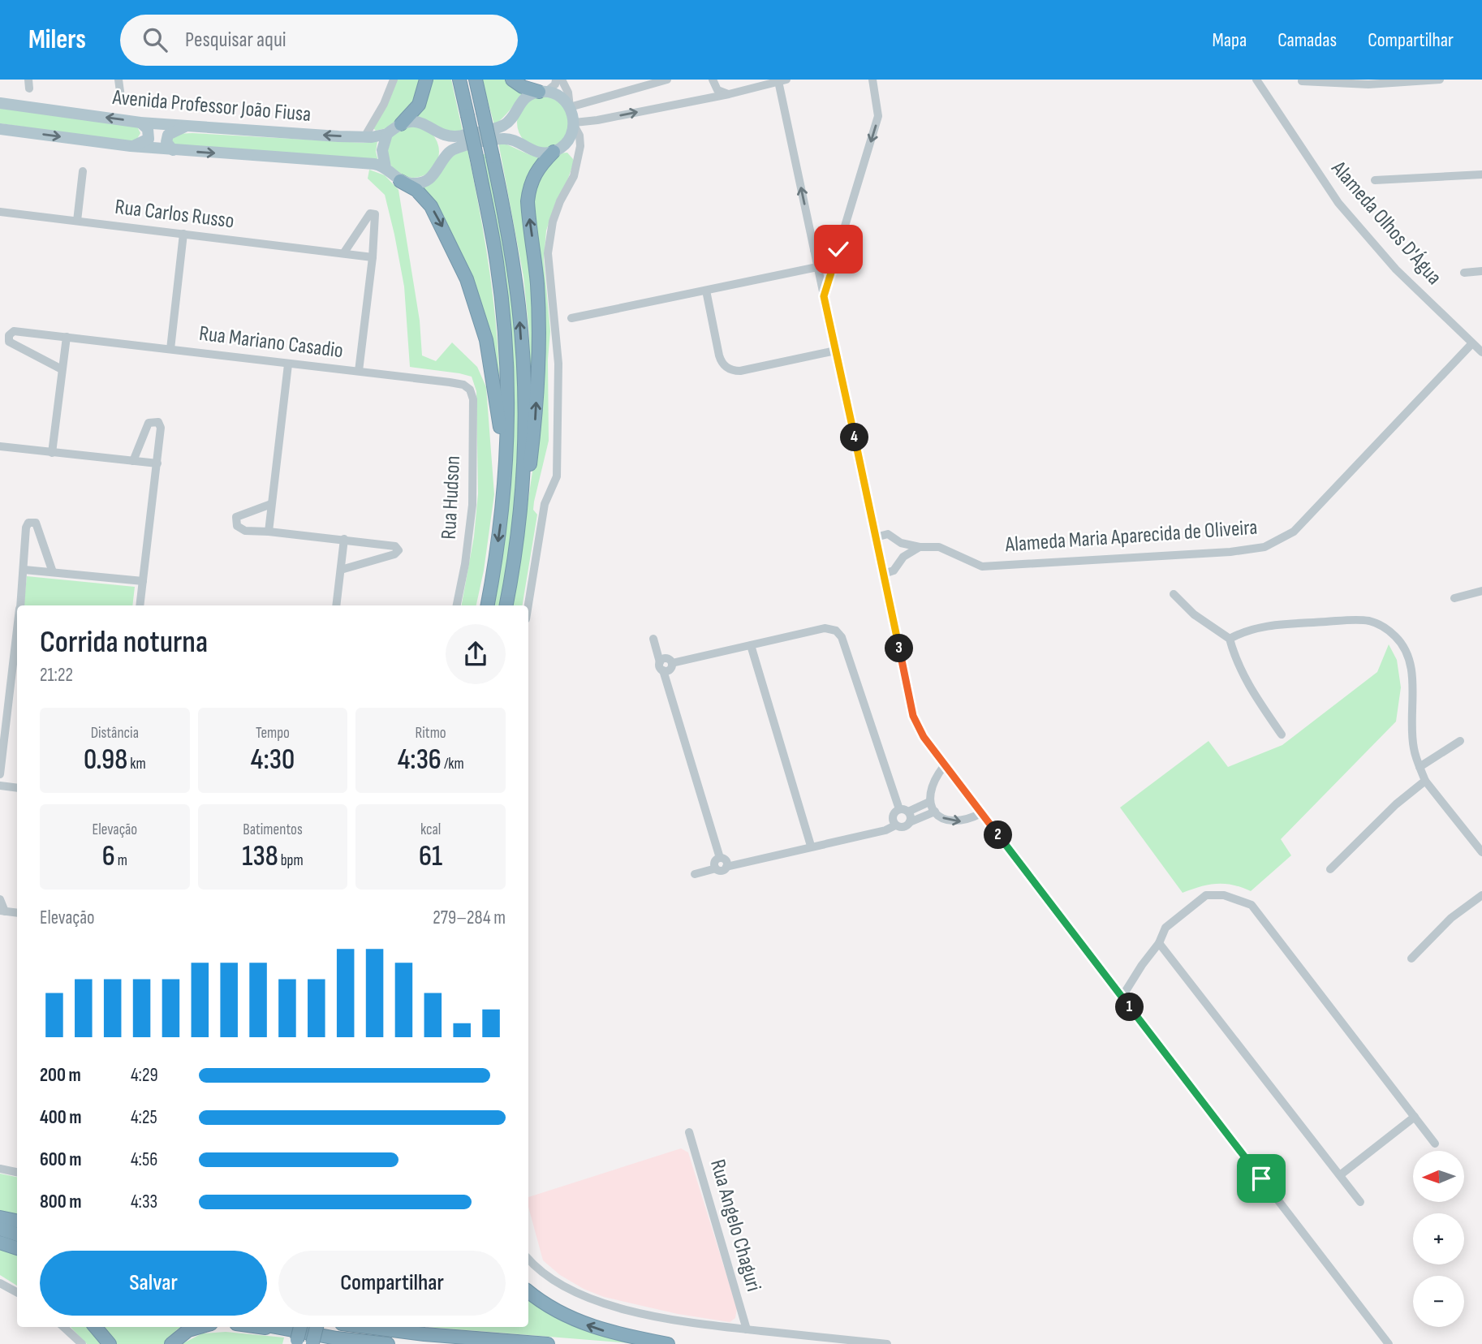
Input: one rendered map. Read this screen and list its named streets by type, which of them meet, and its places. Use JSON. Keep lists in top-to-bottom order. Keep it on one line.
{"streets":{"main road":["Avenida Professor João Fiusa"],"street":["Rua Carlos Russo","Alameda Olhos D'Água","Rua Mariano Casadio","Rua Hudson","Alameda Maria Aparecida de Oliveira","Rua Angelo Chaguri"]},"crossings":[["Alameda Olhos D'Água","Alameda Maria Aparecida de Oliveira"],["Rua Mariano Casadio","Rua Hudson"]],"north":"left","page":{"header":"Milers","search":"Pesquisar aqui","nav":["Mapa","Camadas","Compartilhar"],"pins":["4","3","2","1"],"heading":["Corrida noturna","21:22"],"stats":[["Distância","0.98 km"],["Tempo","4:30"],["Ritmo","4:36 /km"],["Elevação","6 m"],["Batimentos","138 bpm"],["kcal","61"]],"chart":["Elevação","279–284 m"],"list":[{"name":"200 m","note":"4:29"},{"name":"400 m","note":"4:25"},{"name":"600 m","note":"4:56"},{"name":"800 m","note":"4:33"}],"map_buttons":["+","−"],"buttons":["Salvar","Compartilhar"]}}
